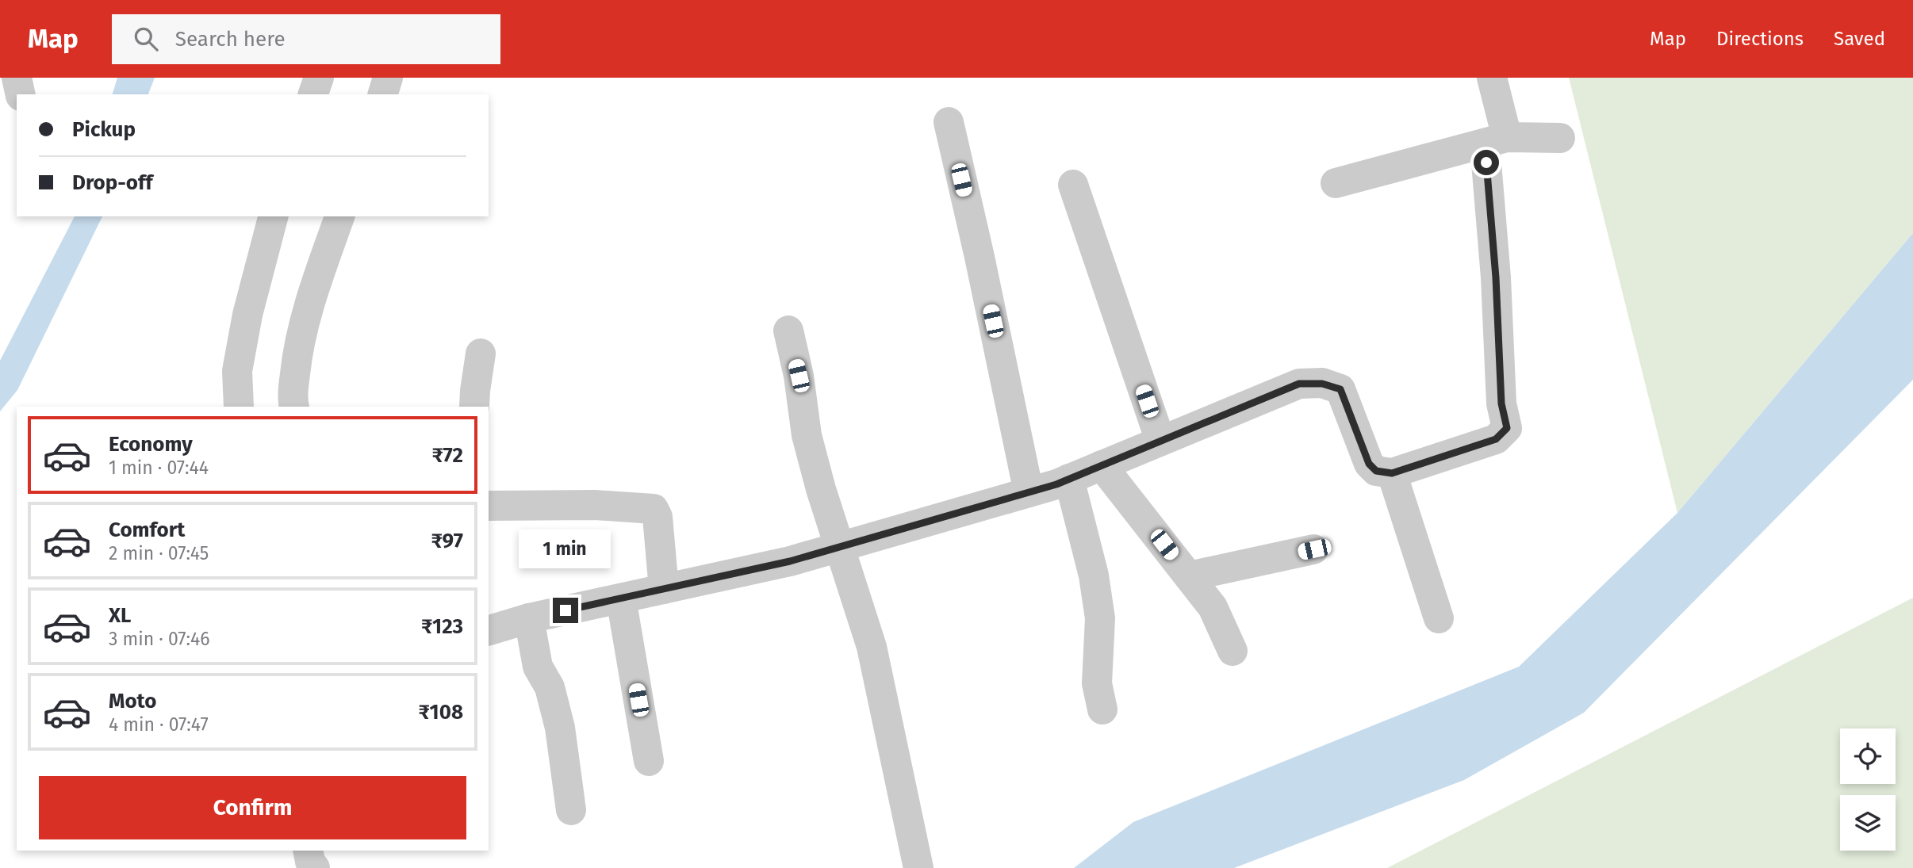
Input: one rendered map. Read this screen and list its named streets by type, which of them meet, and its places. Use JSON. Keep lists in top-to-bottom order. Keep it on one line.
{"page":{"header":"Map","search":"Search here","nav":["Map","Directions","Saved"],"banner":["Pickup","Drop-off"],"list":[{"name":"Economy","note":"1 min · 07:44","value":"₹72"},{"name":"Comfort","note":"2 min · 07:45","value":"₹97"},{"name":"XL","note":"3 min · 07:46","value":"₹123"},{"name":"Moto","note":"4 min · 07:47","value":"₹108"}],"bubble":"1 min","buttons":"Confirm"}}
